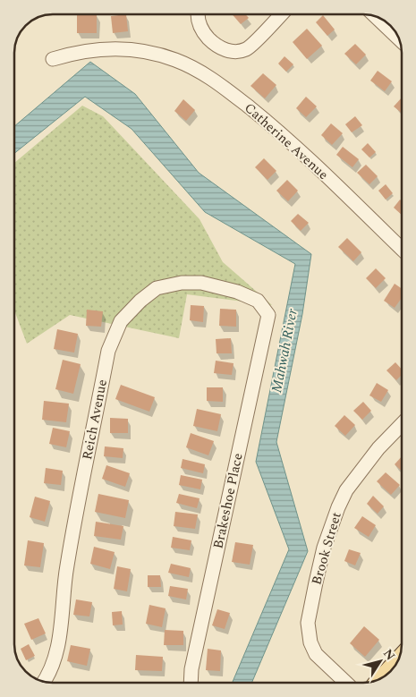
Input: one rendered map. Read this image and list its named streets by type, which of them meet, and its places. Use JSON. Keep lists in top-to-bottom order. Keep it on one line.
{"streets":{"street":["Catherine Avenue","Reich Avenue","Brakeshoe Place","Brook Street"]},"crossings":[["Reich Avenue","Brakeshoe Place"]],"water":["Mahwah River"],"north":"top right"}
